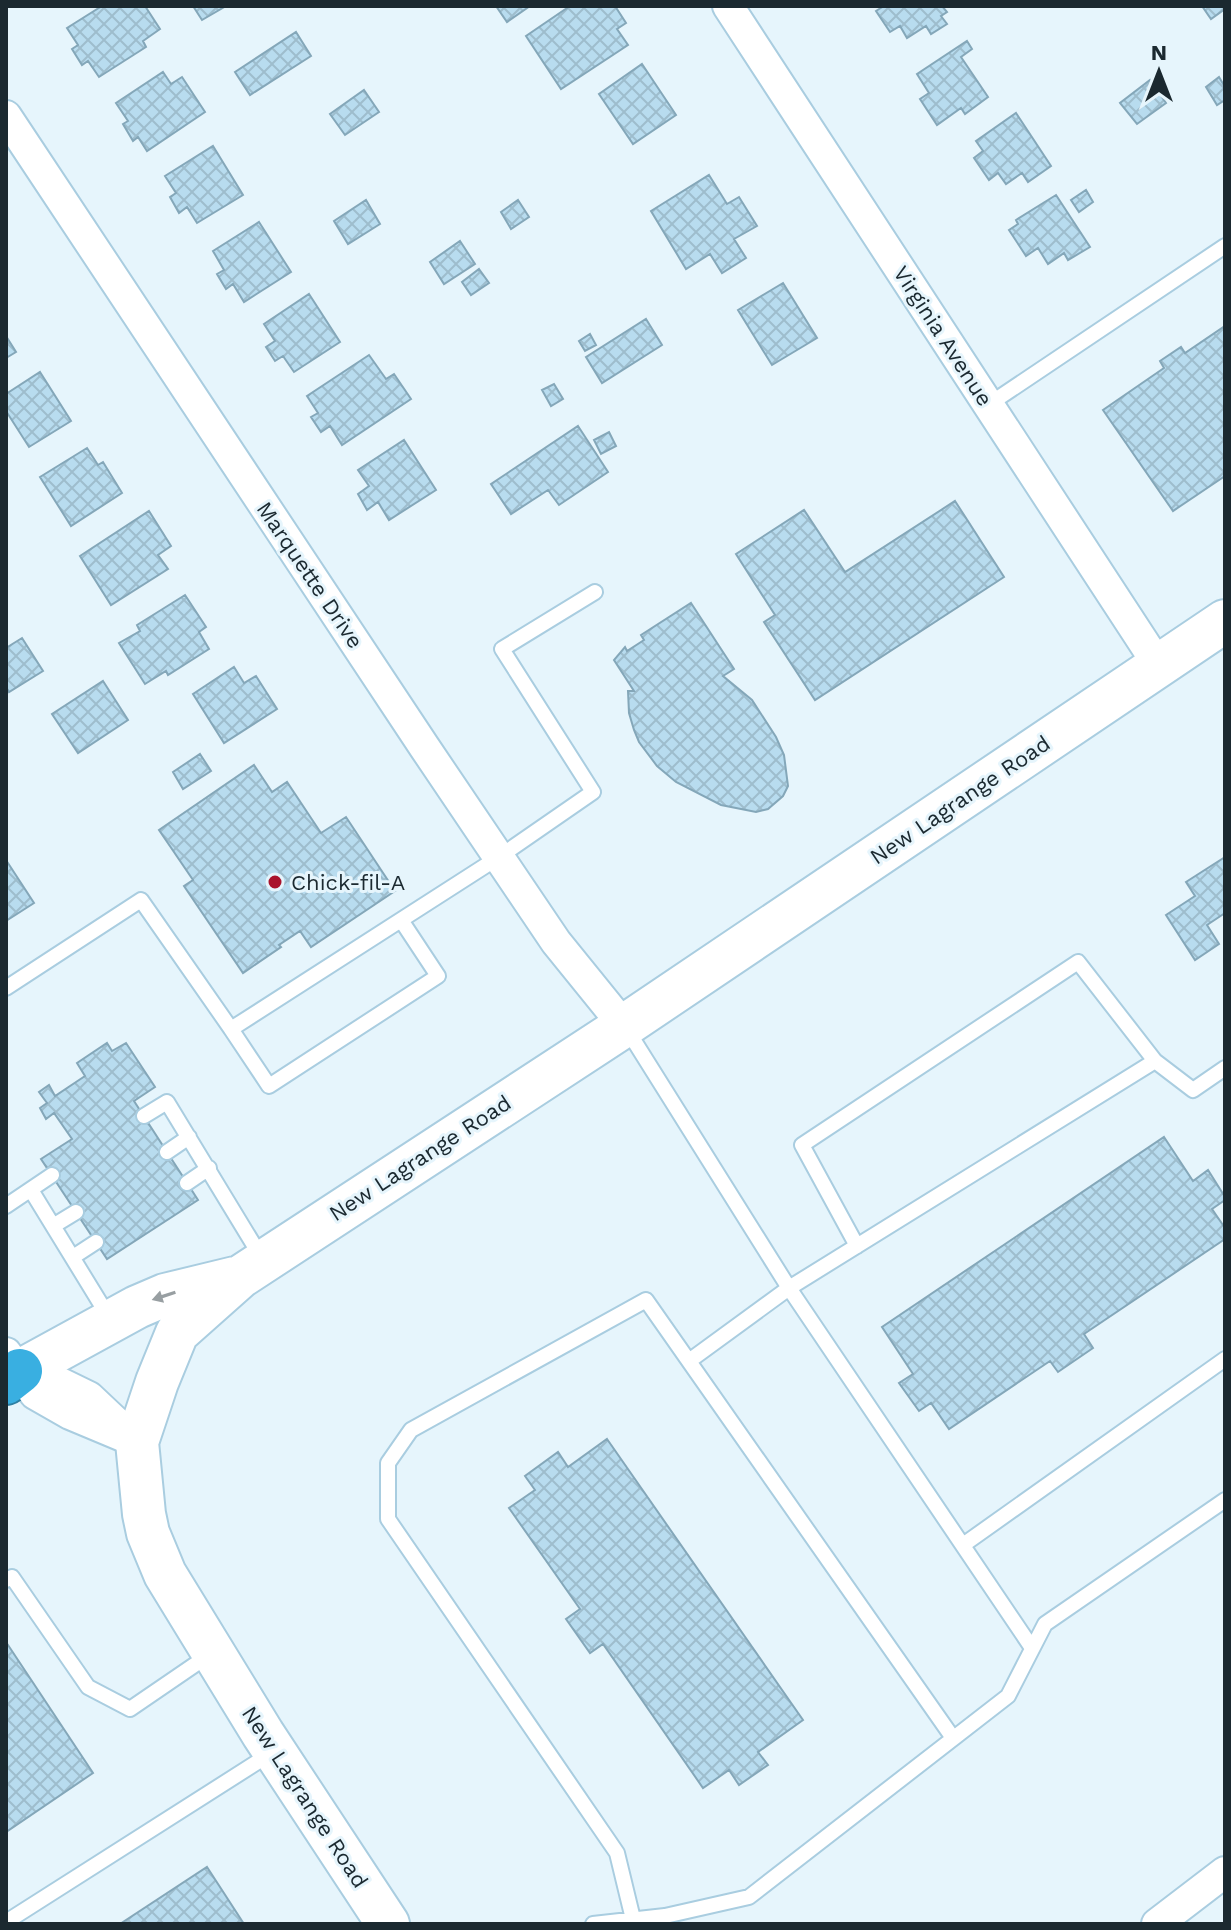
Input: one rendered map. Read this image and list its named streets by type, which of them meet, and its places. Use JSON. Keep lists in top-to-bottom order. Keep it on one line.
{"streets":{"main road":["New Lagrange Road"],"street":["Virginia Avenue","Marquette Drive"]},"crossings":[["Virginia Avenue","New Lagrange Road"],["Marquette Drive","New Lagrange Road"]],"places":["Chick-fil-A"],"north":"top"}
